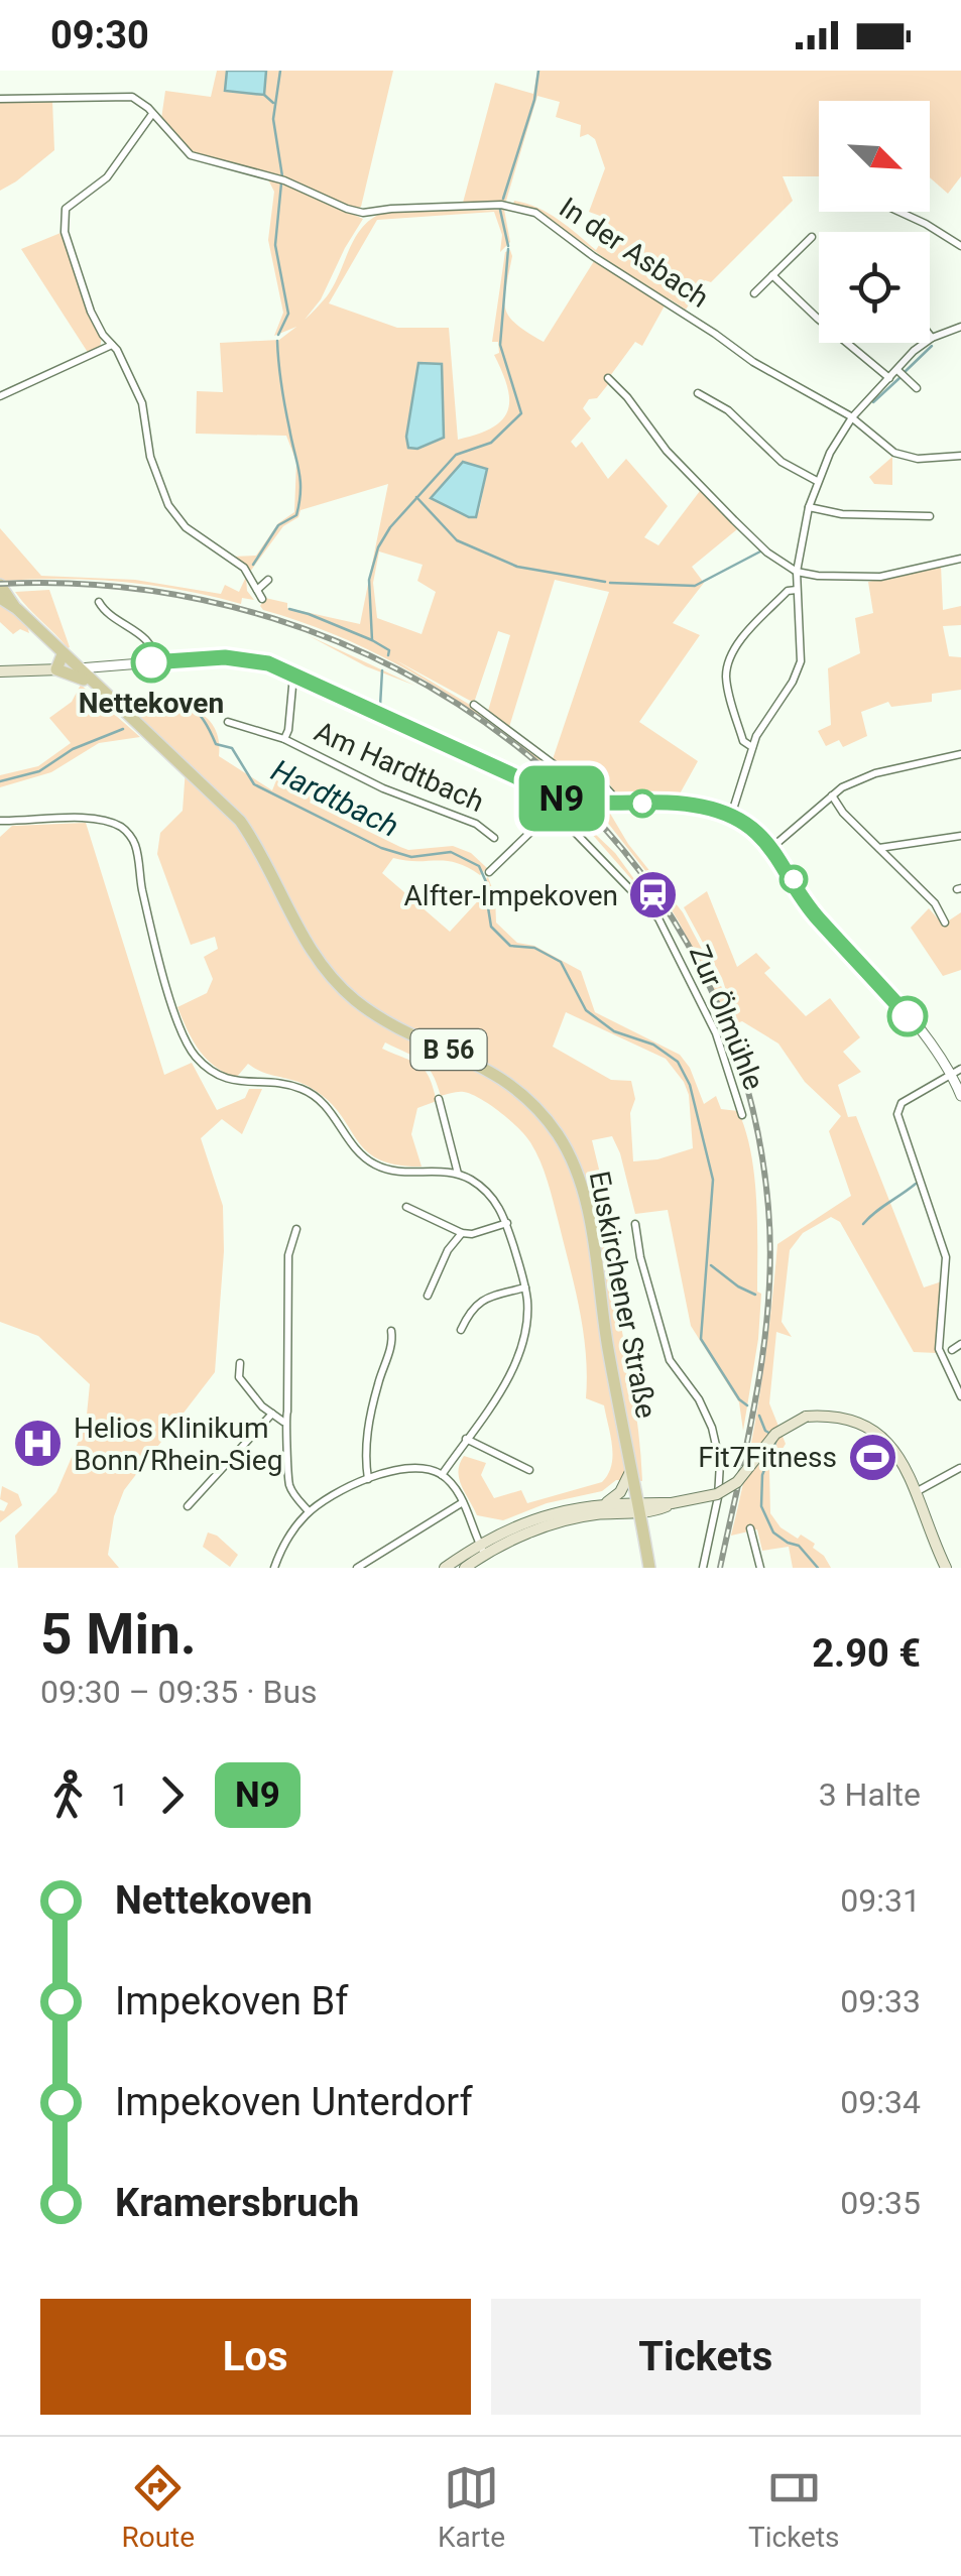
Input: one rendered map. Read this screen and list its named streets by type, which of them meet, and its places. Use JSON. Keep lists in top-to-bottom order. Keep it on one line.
{"streets":{"main road":["B 56","Euskirchener Straße"],"street":["In der Asbach","Am Hardtbach","Zur Ölmühle"]},"water":["Hardtbach"],"places":{"other":["Nettekoven"],"station":["Alfter-Impekoven"],"hospital":["Helios Klinikum Bonn/Rhein-Sieg"],"sports":["Fit7Fitness"]},"lines":["bus line N9"],"north":"bottom right","page":{"status":"09:30","on_map":"N9","heading":["5 Min.","09:30 – 09:35 · Bus","2.90 €"],"legs":["1","N9","3 Halte"],"list":[{"name":"Nettekoven","value":"09:31"},{"name":"Impekoven Bf","value":"09:33"},{"name":"Impekoven Unterdorf","value":"09:34"},{"name":"Kramersbruch","value":"09:35"}],"buttons":["Los","Tickets"],"tabs":["Route","Karte","Tickets"]}}
